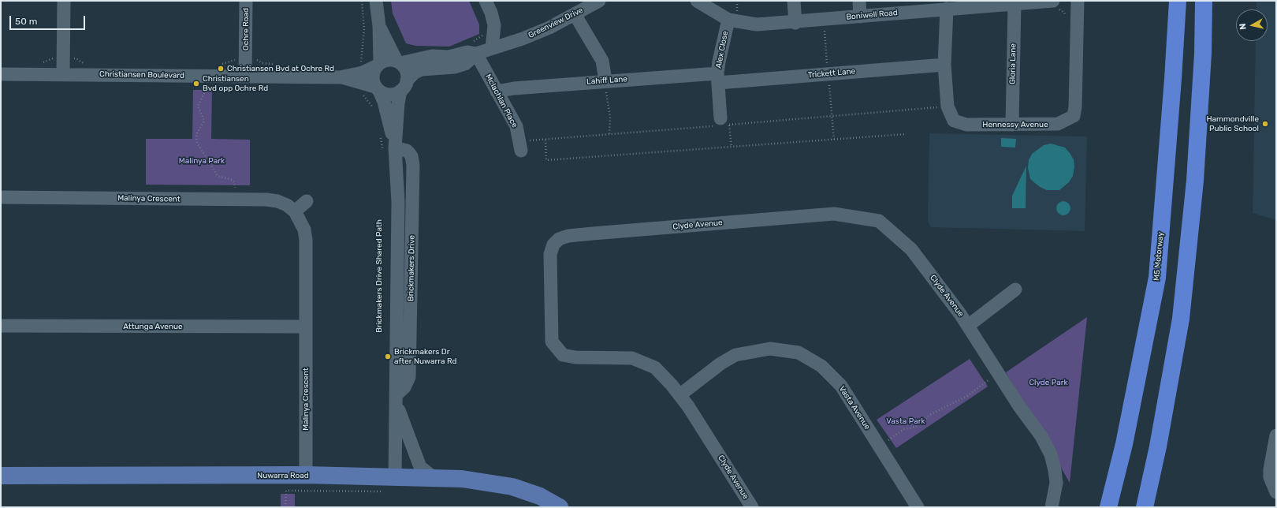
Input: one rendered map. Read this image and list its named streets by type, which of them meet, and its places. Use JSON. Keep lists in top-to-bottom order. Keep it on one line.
{"streets":{"highway":["M5 Motorway"],"main road":["Nuwarra Road"],"street":["Boniwell Road","Greenview Drive","Ochre Road","Alex Close","Gloria Lane","Trickett Lane","Christiansen Boulevard","Lahiff Lane","Mclachlan Place","Hennessy Avenue","Malinya Crescent","Clyde Avenue","Brickmakers Drive","Attunga Avenue","Vasta Avenue"]},"crossings":[["Boniwell Road","Alex Close"],["Boniwell Road","Gloria Lane"],["Boniwell Road","Hennessy Avenue"],["Greenview Drive","Christiansen Boulevard"],["Greenview Drive","Mclachlan Place"],["Greenview Drive","Brickmakers Drive"],["Ochre Road","Christiansen Boulevard"],["Alex Close","Trickett Lane"],["Alex Close","Lahiff Lane"],["Gloria Lane","Hennessy Avenue"],["Trickett Lane","Lahiff Lane"],["Trickett Lane","Hennessy Avenue"],["Christiansen Boulevard","Brickmakers Drive"],["Lahiff Lane","Mclachlan Place"],["Malinya Crescent","Attunga Avenue"],["Malinya Crescent","Nuwarra Road"],["Clyde Avenue","Vasta Avenue"],["Brickmakers Drive","Nuwarra Road"]],"parks":["Malinya Park","Clyde Park","Vasta Park"],"places":["Christiansen Bvd at Ochre Rd","Christiansen Bvd opp Ochre Rd","Hammondville Public School","Brickmakers Dr after Nuwarra Rd"],"scale_bar":"50 m","north":"left"}
